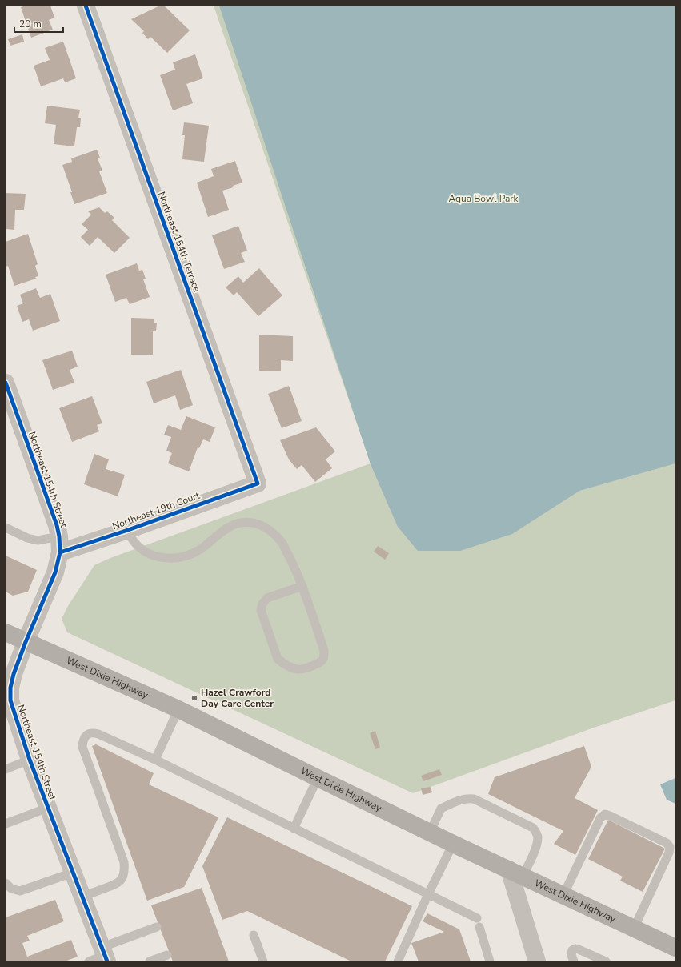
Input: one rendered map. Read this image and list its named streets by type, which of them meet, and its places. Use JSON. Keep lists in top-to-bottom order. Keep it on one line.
{"streets":{"main road":["West Dixie Highway"],"street":["Northeast 154th Terrace","Northeast 154th Street","Northeast 19th Court"]},"crossings":[["Northeast 154th Terrace","Northeast 19th Court"],["Northeast 154th Street","Northeast 19th Court"],["Northeast 154th Street","West Dixie Highway"]],"parks":["Aqua Bowl Park"],"places":["Hazel Crawford Day Care Center"],"scale_bar":"20 m"}
